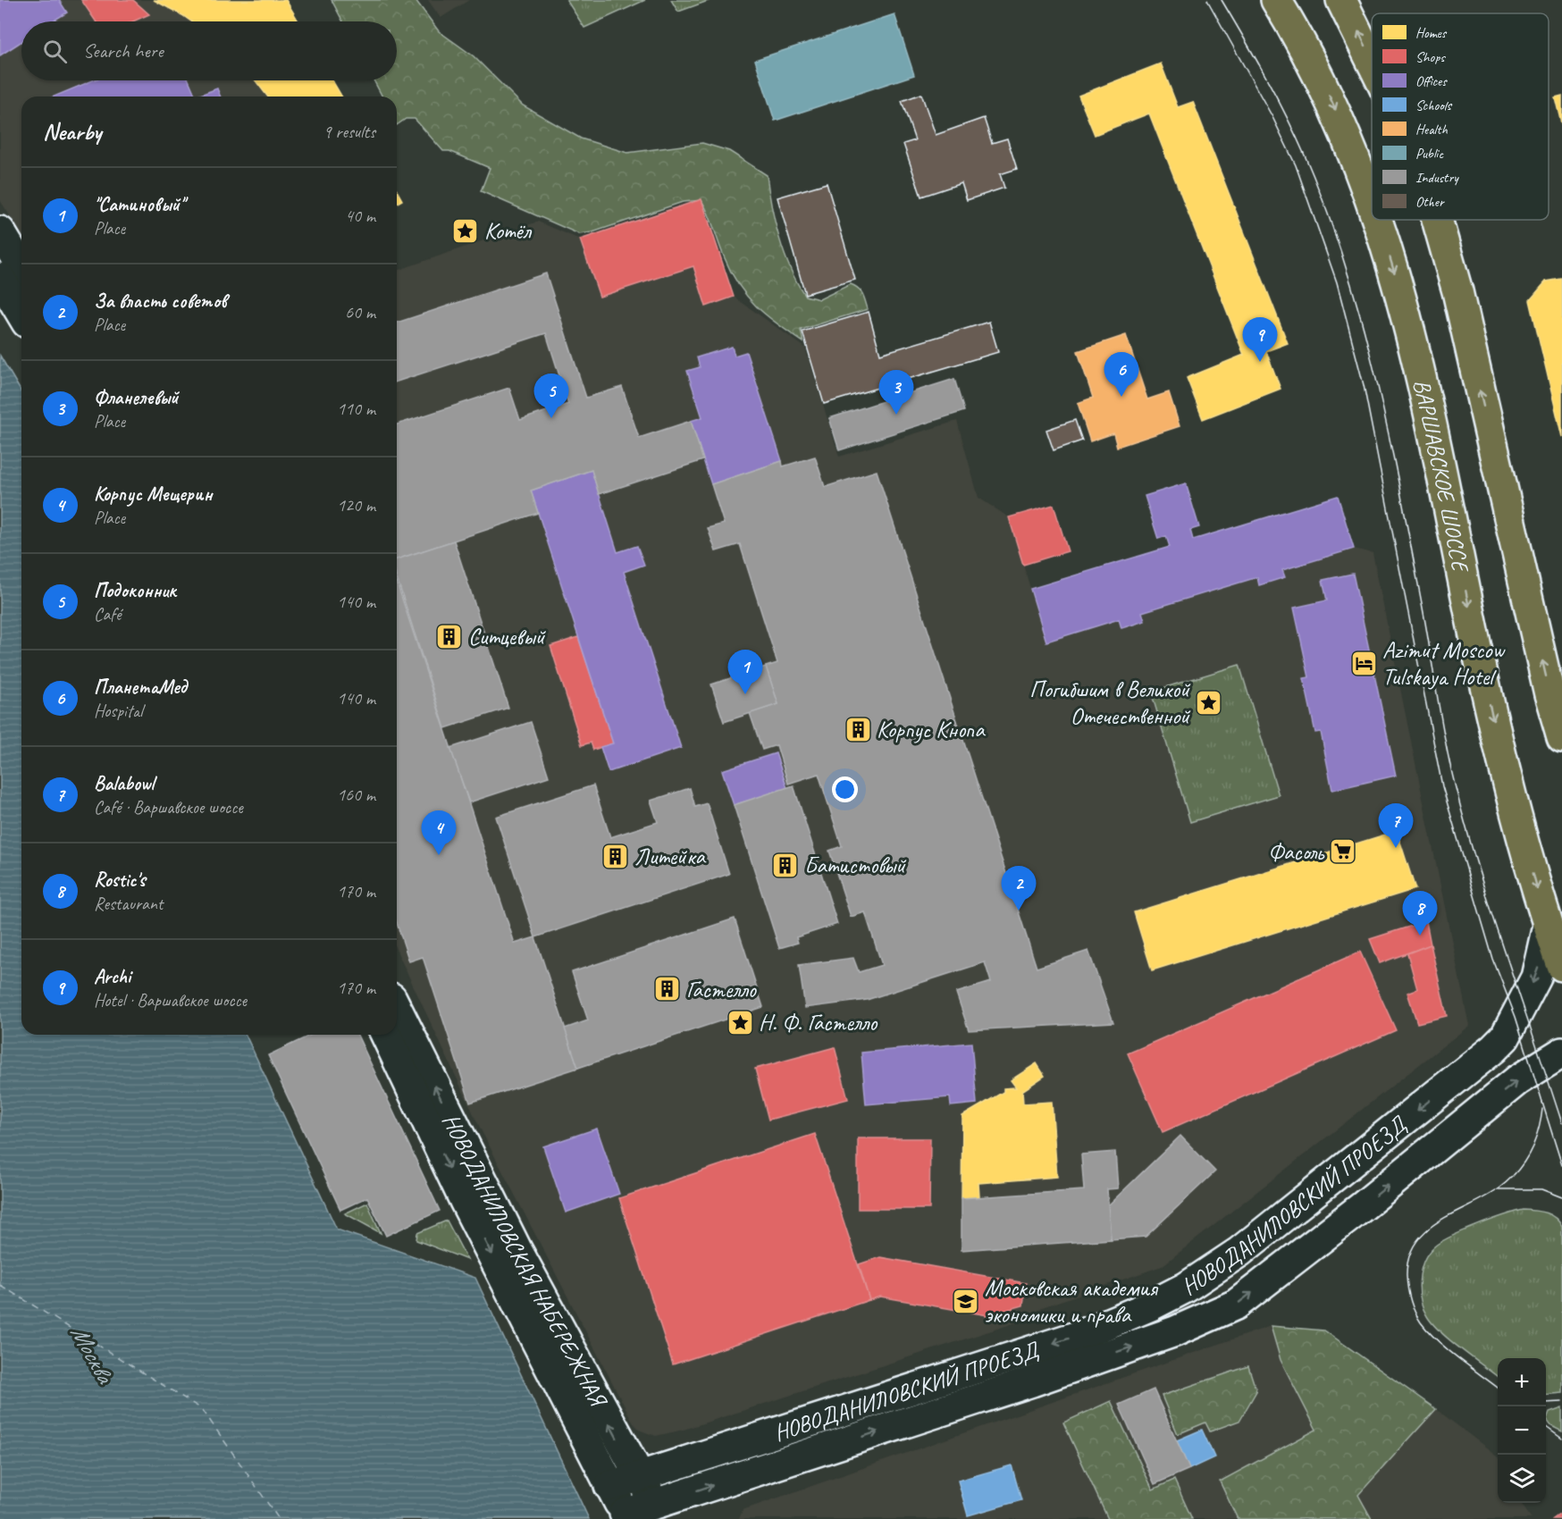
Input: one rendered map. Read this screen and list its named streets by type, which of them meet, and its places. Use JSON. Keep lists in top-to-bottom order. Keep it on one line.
{"streets":{"main road":["ВАРШАВСКОЕ ШОССЕ"],"street":["НОВОДАНИЛОВСКИЙ ПРОЕЗД","НОВОДАНИЛОВСКАЯ НАБЕРЕЖНАЯ"]},"crossings":[["ВАРШАВСКОЕ ШОССЕ","НОВОДАНИЛОВСКИЙ ПРОЕЗД"],["НОВОДАНИЛОВСКИЙ ПРОЕЗД","НОВОДАНИЛОВСКАЯ НАБЕРЕЖНАЯ"]],"water":["Москва"],"places":{"place":["Котёл","Погибшим в Великой Отечественной","Н. Ф. Гастелло"],"building":["Ситцевый","Корпус Кнопа","Литейка","Батистовый","Гастелло"],"hotel":["Azimut Moscow Tulskaya Hotel"],"supermarket":["Фасоль"],"school or university":["Московская академия экономики и права"]},"legend":["Homes","Shops","Offices","Schools","Health","Public","Industry","Other"],"page":{"search":"Search here","heading":["Nearby","9 results"],"list":[{"mark":"1","name":"\"Сатиновый\"","note":"Place","value":"40 m"},{"mark":"2","name":"За власть советов","note":"Place","value":"60 m"},{"mark":"3","name":"Фланелевый","note":"Place","value":"110 m"},{"mark":"4","name":"Корпус Мещерин","note":"Place","value":"120 m"},{"mark":"5","name":"Подоконник","note":"Café","value":"140 m"},{"mark":"6","name":"ПланетаМед","note":"Hospital","value":"140 m"},{"mark":"7","name":"Balabowl","note":"Café · Варшавское шоссе","value":"160 m"},{"mark":"8","name":"Rostic's","note":"Restaurant","value":"170 m"},{"mark":"9","name":"Archi","note":"Hotel · Варшавское шоссе","value":"170 m"}],"pins":["9","6","3","5","1","7","4","2","8"],"map_buttons":["+","−"]}}
